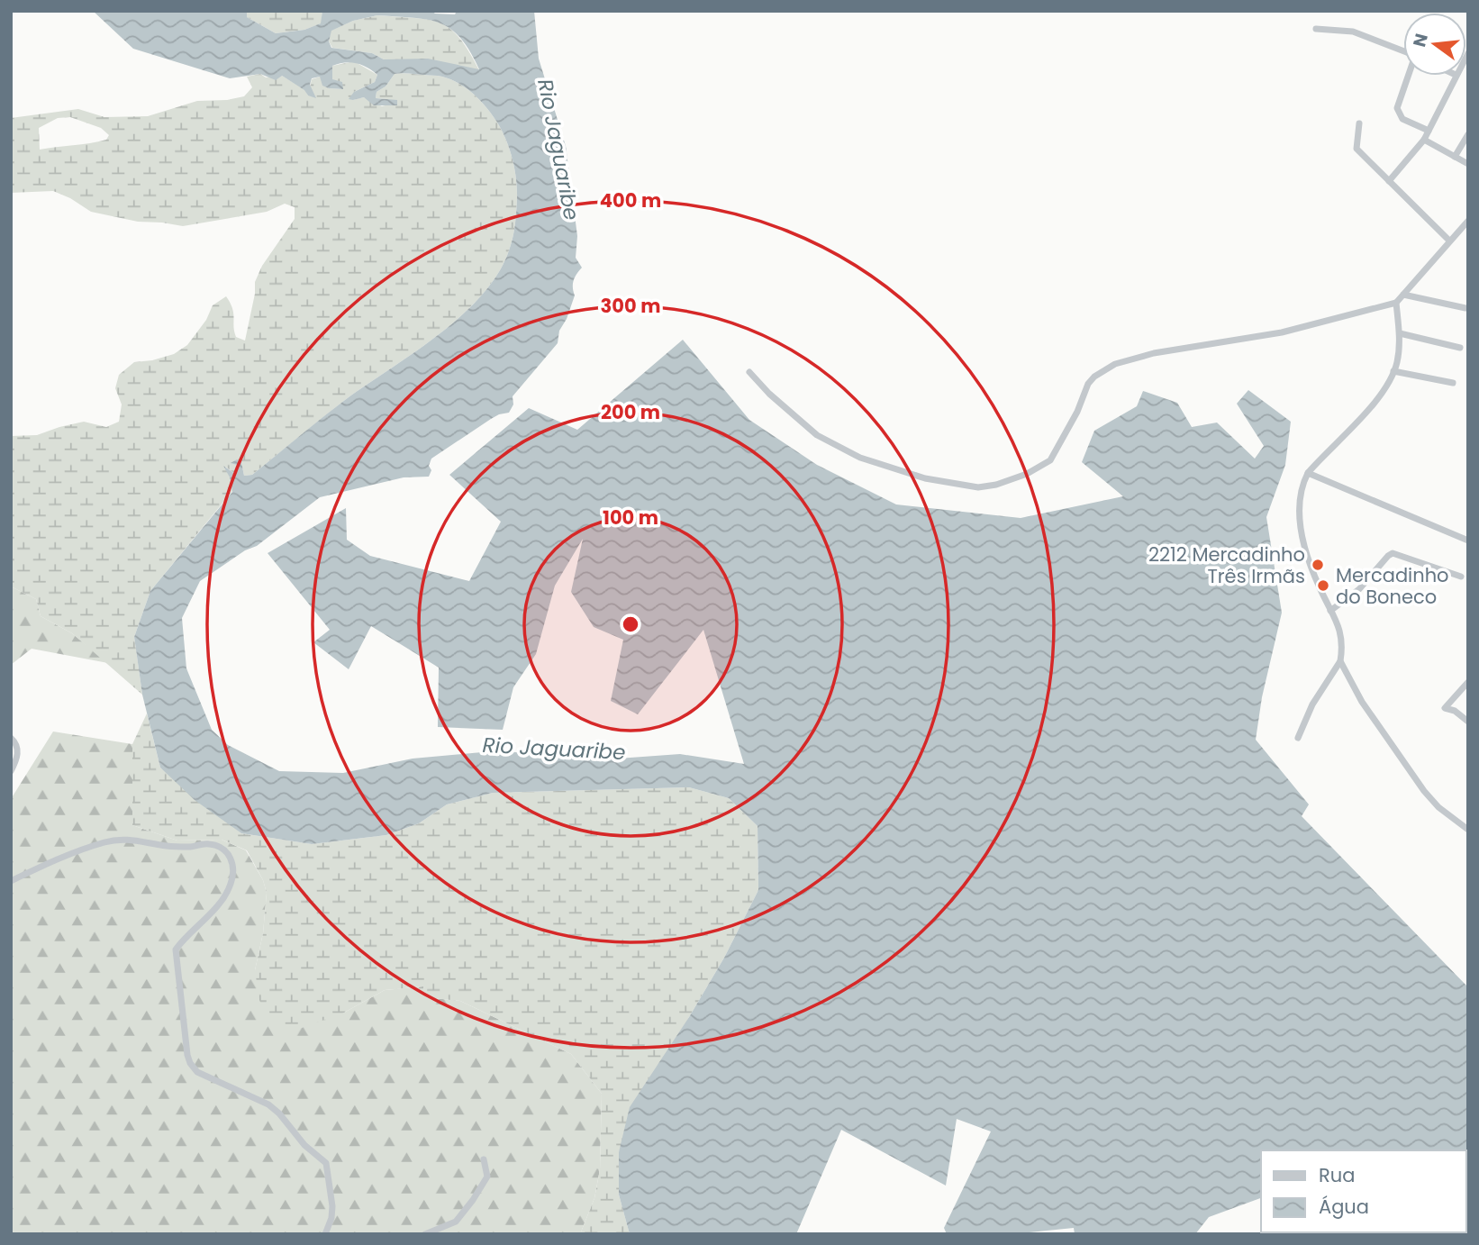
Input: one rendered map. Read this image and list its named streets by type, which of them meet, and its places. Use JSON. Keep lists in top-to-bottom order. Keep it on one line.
{"water":["Rio Jaguaribe"],"places":["2212 Mercadinho Três Irmãs","Mercadinho do Boneco"],"legend":["Rua","Água"],"north":"left","rings":["400 m","300 m","200 m","100 m"]}
